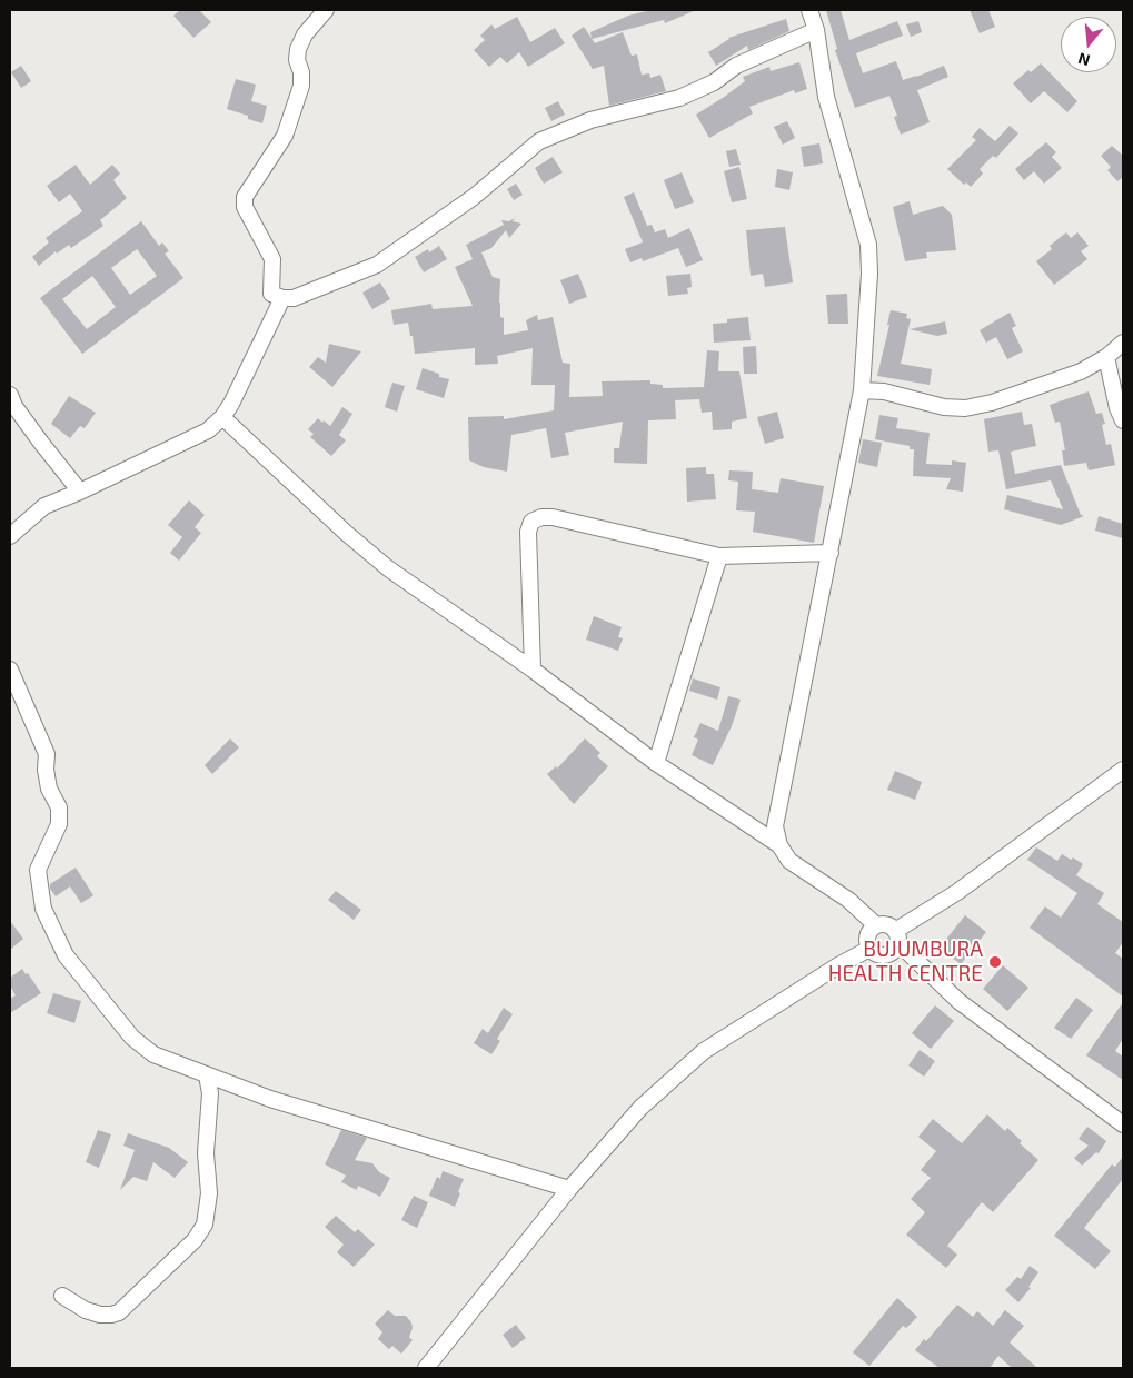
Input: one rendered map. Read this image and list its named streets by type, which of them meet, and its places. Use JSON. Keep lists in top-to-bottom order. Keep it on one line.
{"places":["BUJUMBURA HEALTH CENTRE"],"north":"bottom"}
